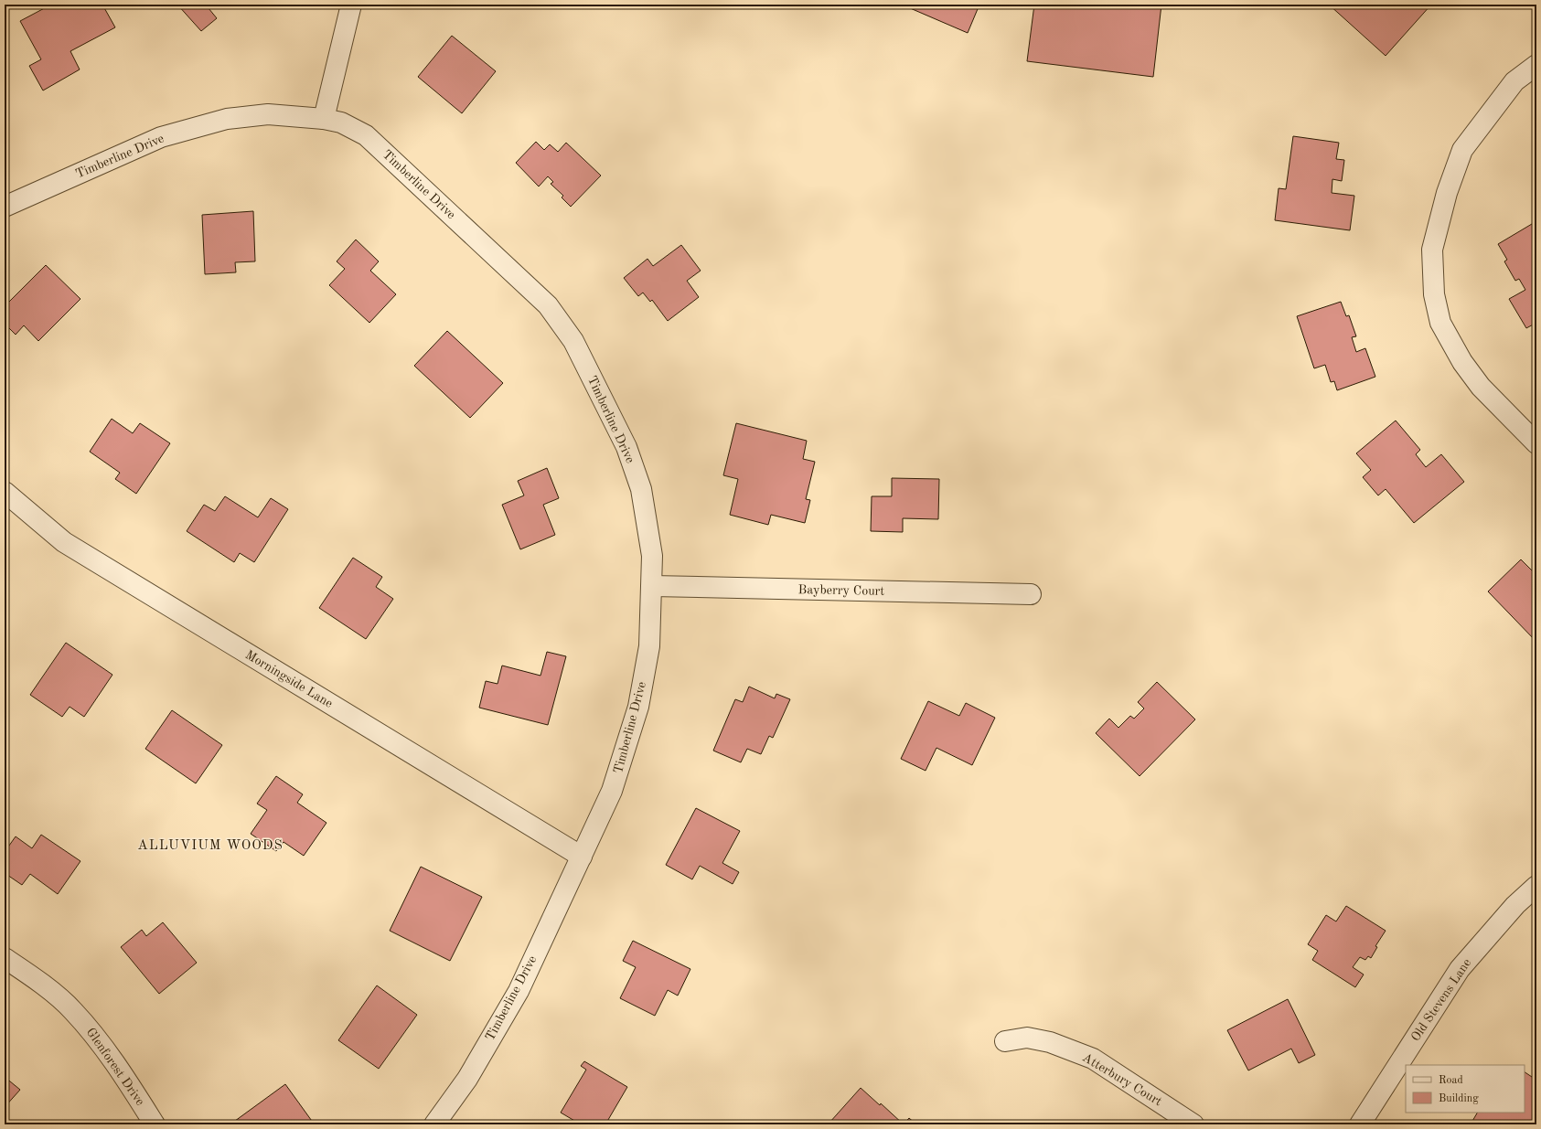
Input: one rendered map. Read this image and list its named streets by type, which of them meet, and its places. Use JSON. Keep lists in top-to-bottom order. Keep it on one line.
{"streets":{"street":["Timberline Drive","Bayberry Court","Morningside Lane","Old Stevens Lane","Glenforest Drive","Atterbury Court"]},"crossings":[["Timberline Drive","Bayberry Court"],["Timberline Drive","Morningside Lane"]],"districts":["ALLUVIUM WOODS"],"legend":["Road","Building"]}
